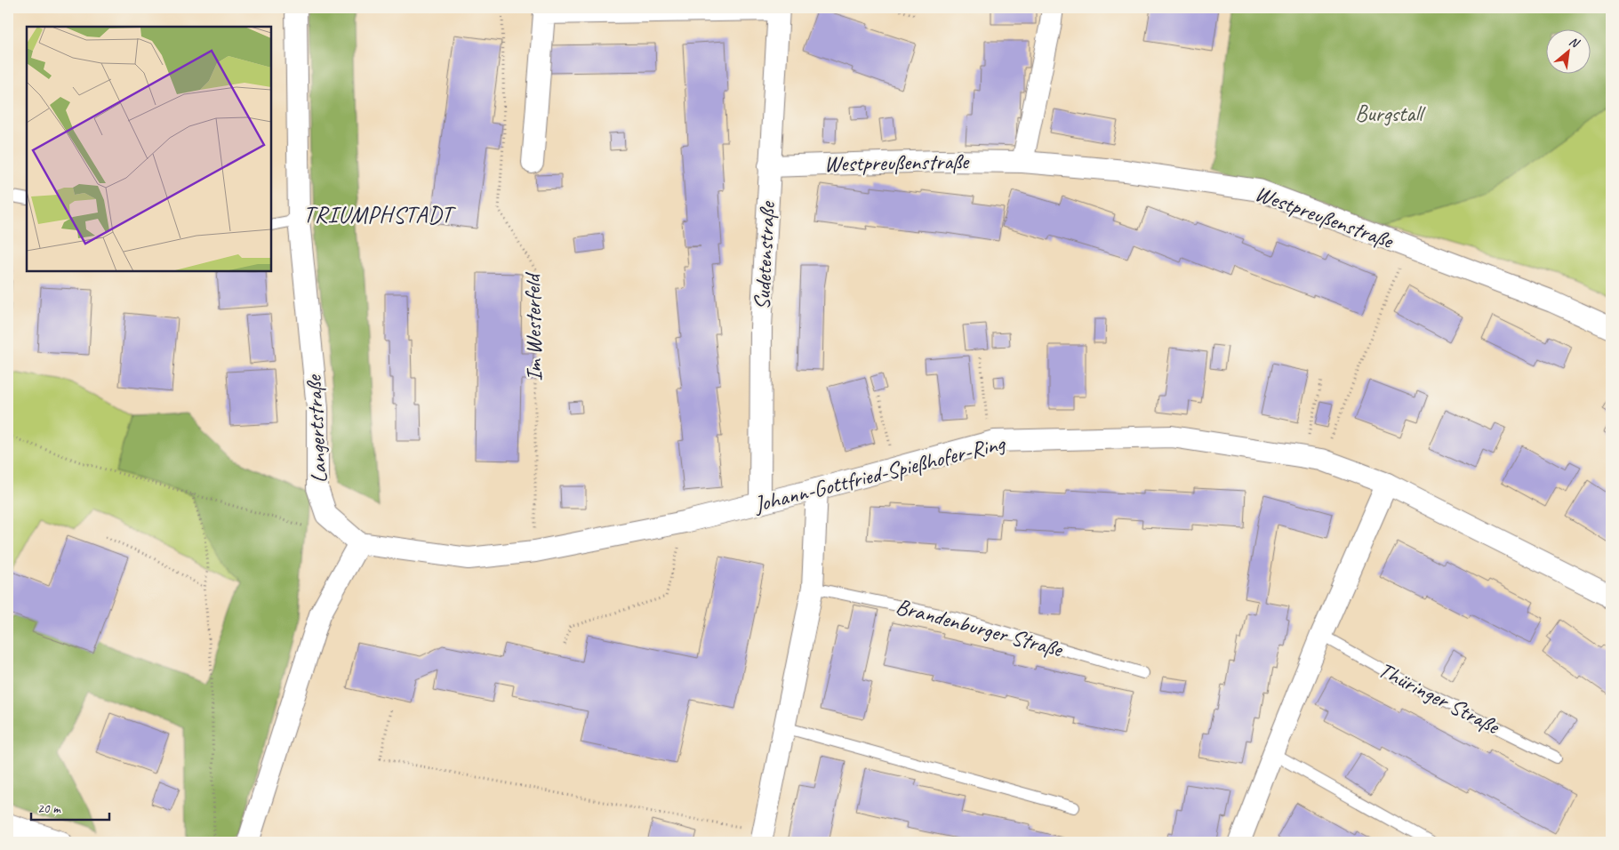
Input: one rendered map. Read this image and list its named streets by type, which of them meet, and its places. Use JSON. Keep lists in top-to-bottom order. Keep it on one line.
{"streets":{"street":["Westpreußenstraße","Sudetenstraße","Langertstraße","Johann-Gottfried-Spießhofer-Ring"],"lane":["Brandenburger Straße","Thüringer Straße"],"path":["Im Westerfeld"]},"crossings":[["Westpreußenstraße","Sudetenstraße"],["Sudetenstraße","Johann-Gottfried-Spießhofer-Ring"],["Im Westerfeld","Johann-Gottfried-Spießhofer-Ring"],["Langertstraße","Johann-Gottfried-Spießhofer-Ring"]],"districts":["TRIUMPHSTADT"],"parks":["Burgstall"],"scale_bar":"20 m","north":"top right"}
